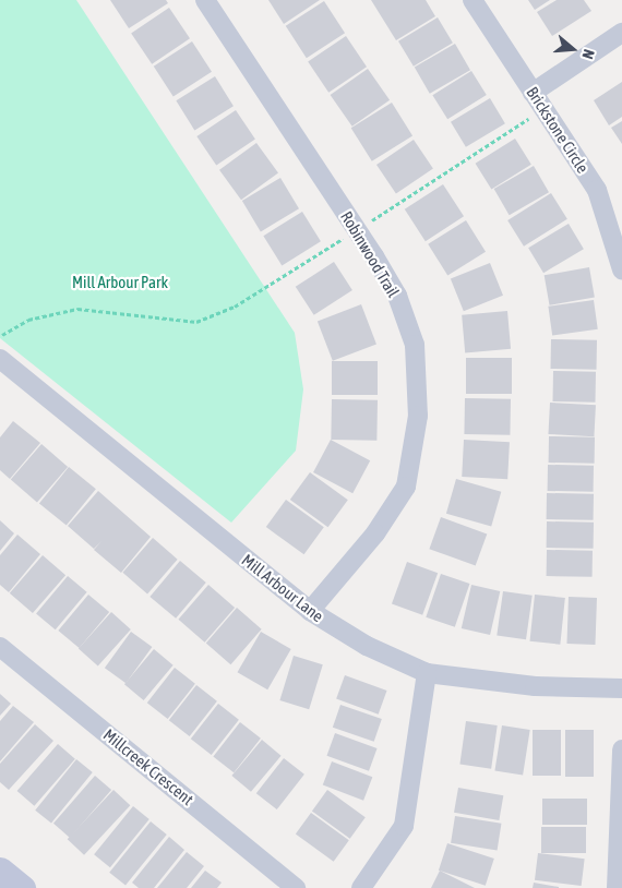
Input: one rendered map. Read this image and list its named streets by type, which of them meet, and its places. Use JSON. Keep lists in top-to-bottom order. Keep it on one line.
{"streets":{"street":["Brickstone Circle","Robinwood Trail","Mill Arbour Lane","Millcreek Crescent"]},"crossings":[["Robinwood Trail","Mill Arbour Lane"]],"parks":["Mill Arbour Park"],"north":"right"}
